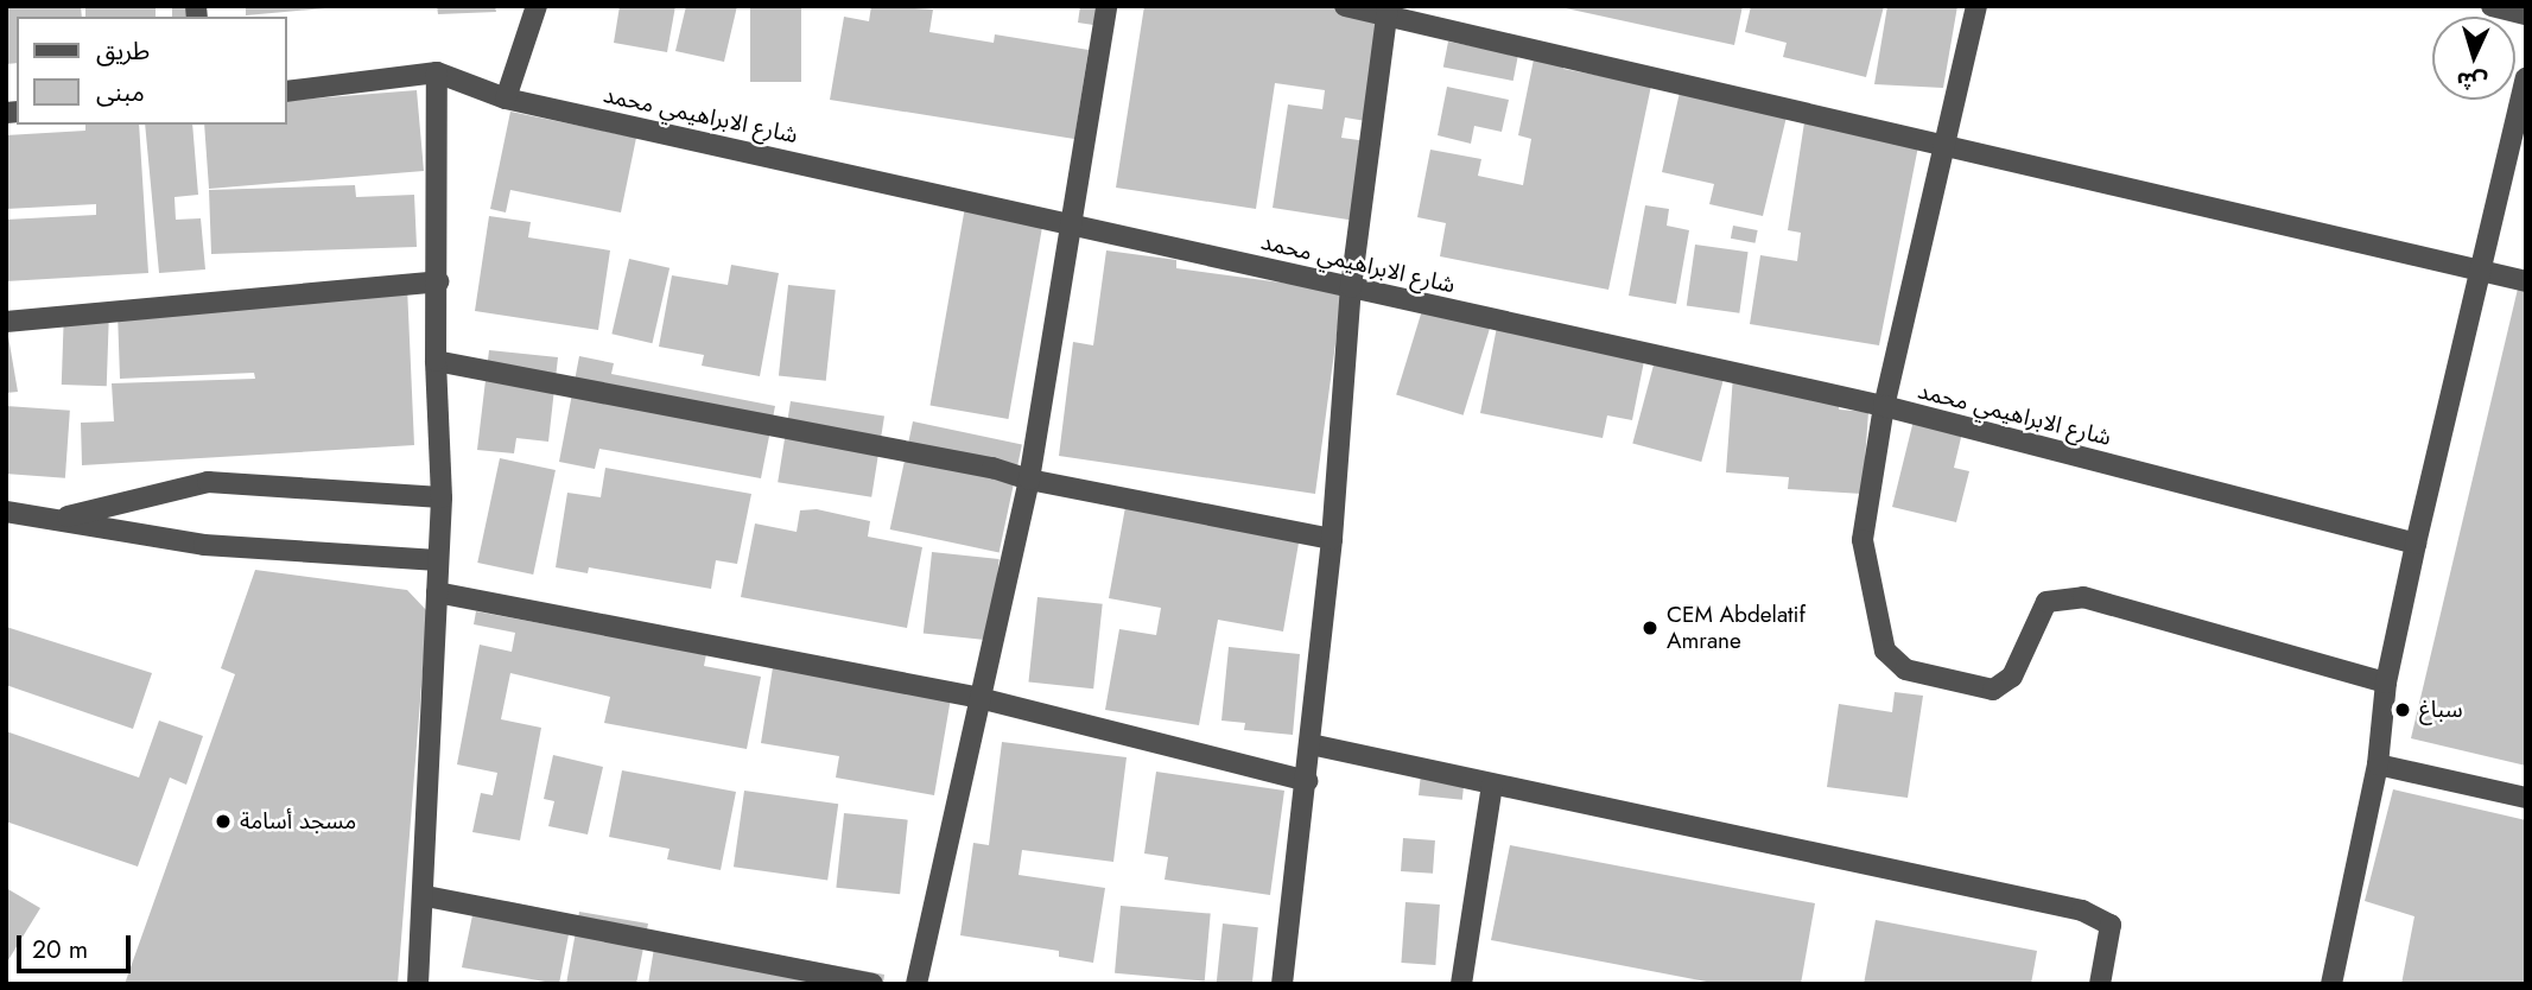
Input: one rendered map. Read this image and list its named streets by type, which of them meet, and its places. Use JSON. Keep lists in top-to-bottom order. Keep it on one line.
{"streets":{"street":["شارع الابراهيمي محمد"]},"places":["CEM Abdelatif Amrane","سباغ","مسجد أسامة"],"legend":["طريق","مبنى"],"scale_bar":"20 m","north":"bottom"}
